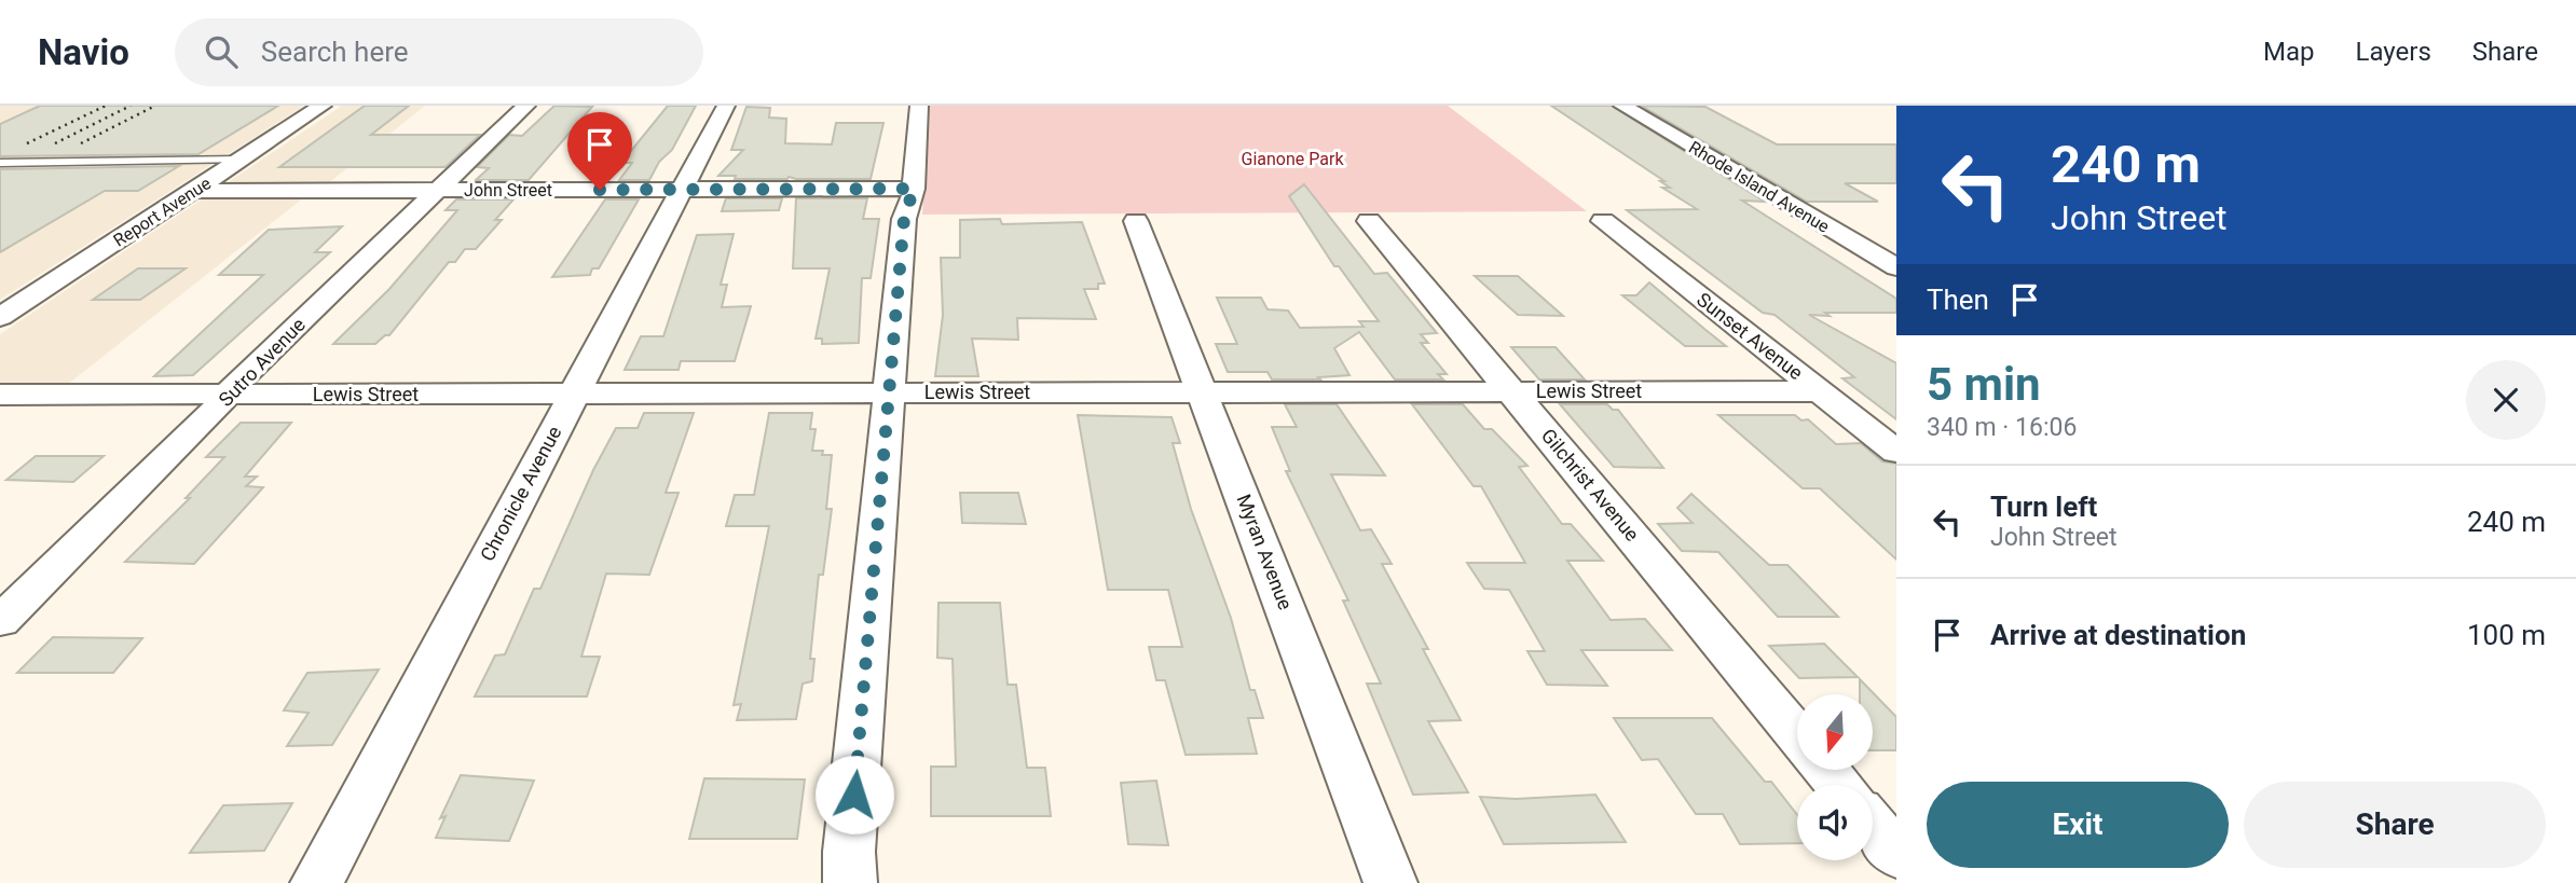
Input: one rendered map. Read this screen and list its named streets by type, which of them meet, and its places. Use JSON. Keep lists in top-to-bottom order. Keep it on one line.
{"streets":{"street":["Rhode Island Avenue","John Street","Report Avenue","Sunset Avenue","Sutro Avenue","Lewis Street","Gilchrist Avenue","Chronicle Avenue","Myran Avenue"]},"crossings":[["John Street","Report Avenue"],["John Street","Sutro Avenue"],["John Street","Chronicle Avenue"],["Sunset Avenue","Lewis Street"],["Sutro Avenue","Lewis Street"],["Lewis Street","Gilchrist Avenue"],["Lewis Street","Chronicle Avenue"],["Lewis Street","Myran Avenue"]],"parks":["Gianone Park"],"north":"bottom","page":{"header":"Navio","search":"Search here","nav":["Map","Layers","Share"],"turn":["240 m","John Street"],"then":"Then","heading":["5 min","340 m · 16:06"],"list":[{"name":"Turn left","note":"John Street","value":"240 m"},{"name":"Arrive at destination","value":"100 m"}],"buttons":["Exit","Share"]}}
